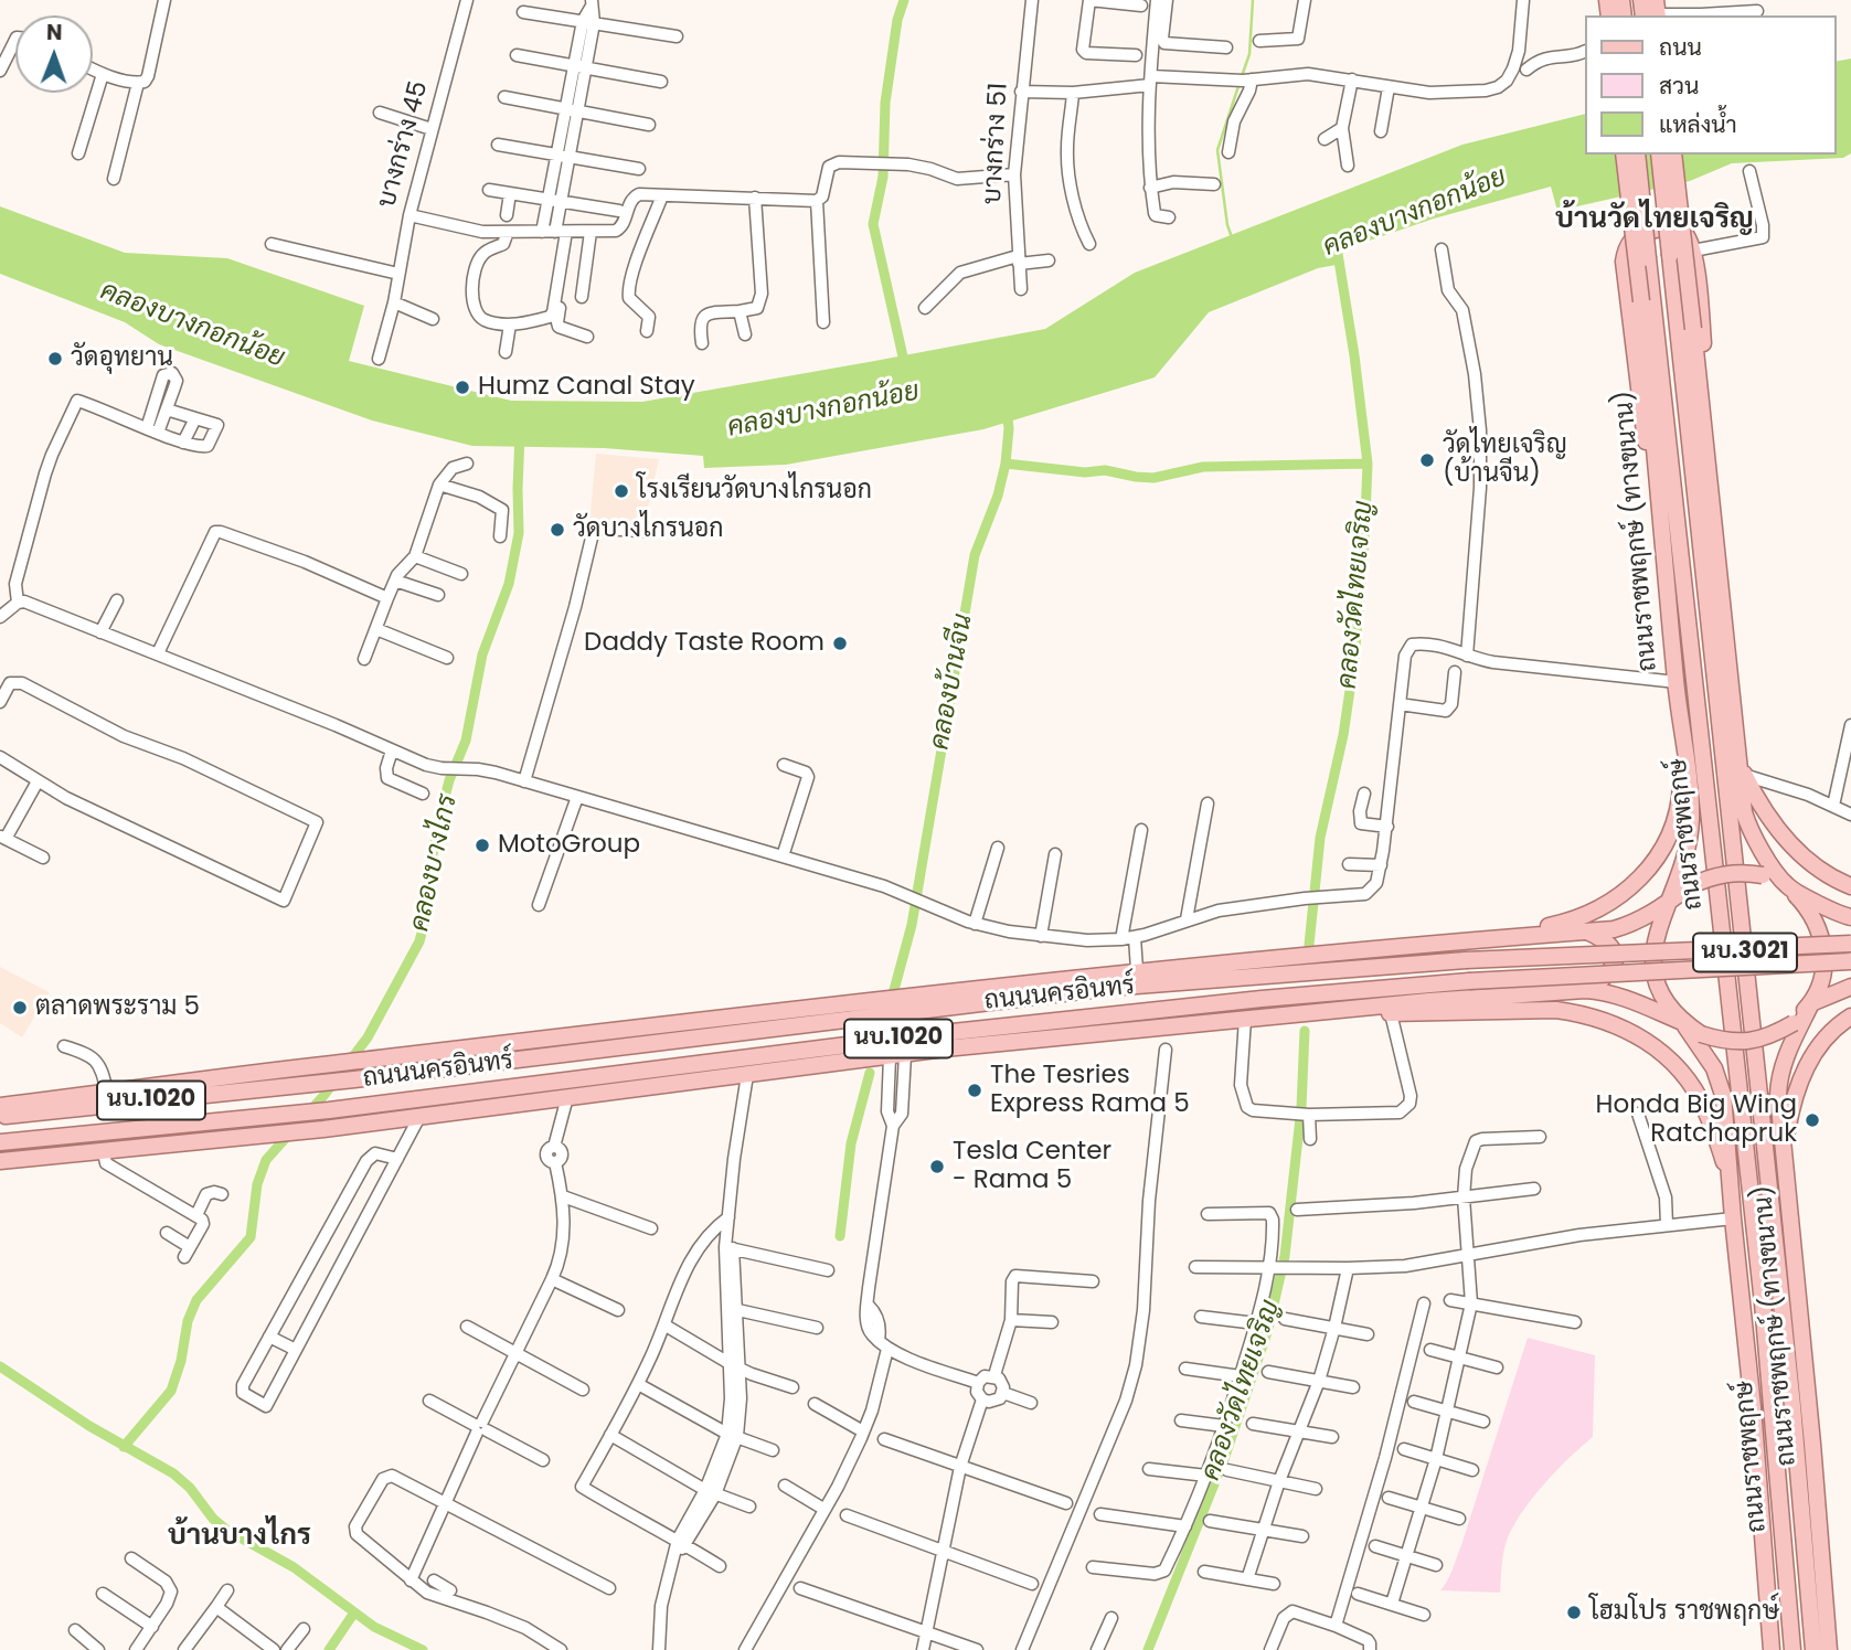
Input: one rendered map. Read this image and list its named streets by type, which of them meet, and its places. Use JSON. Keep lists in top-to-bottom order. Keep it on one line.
{"streets":{"main road":["ถนนราชพฤกษ์ (ทางขนาน)","ถนนราชพฤกษ์","นบ.3021","ถนนนครอินทร์","นบ.1020"],"street":["บางกร่าง 51","บางกร่าง 45"]},"crossings":[["ถนนราชพฤกษ์ (ทางขนาน)","ถนนนครอินทร์"]],"districts":["บ้านวัดไทยเจริญ","บ้านบางไกร"],"water":["คลองบางกอกน้อย","คลองวัดไทยเจริญ","คลองบ้านจีน","คลองบางไกร"],"places":["วัดอุทยาน","Humz Canal Stay","วัดไทยเจริญ (บ้านจีน)","โรงเรียนวัดบางไกรนอก","วัดบางไกรนอก","Daddy Taste Room","MotoGroup","ตลาดพระราม 5","The Tesries Express Rama 5","Honda Big Wing Ratchapruk","Tesla Center - Rama 5","โฮมโปร ราชพฤกษ์"],"legend":["ถนน","สวน","แหล่งน้ำ"],"north":"top"}
